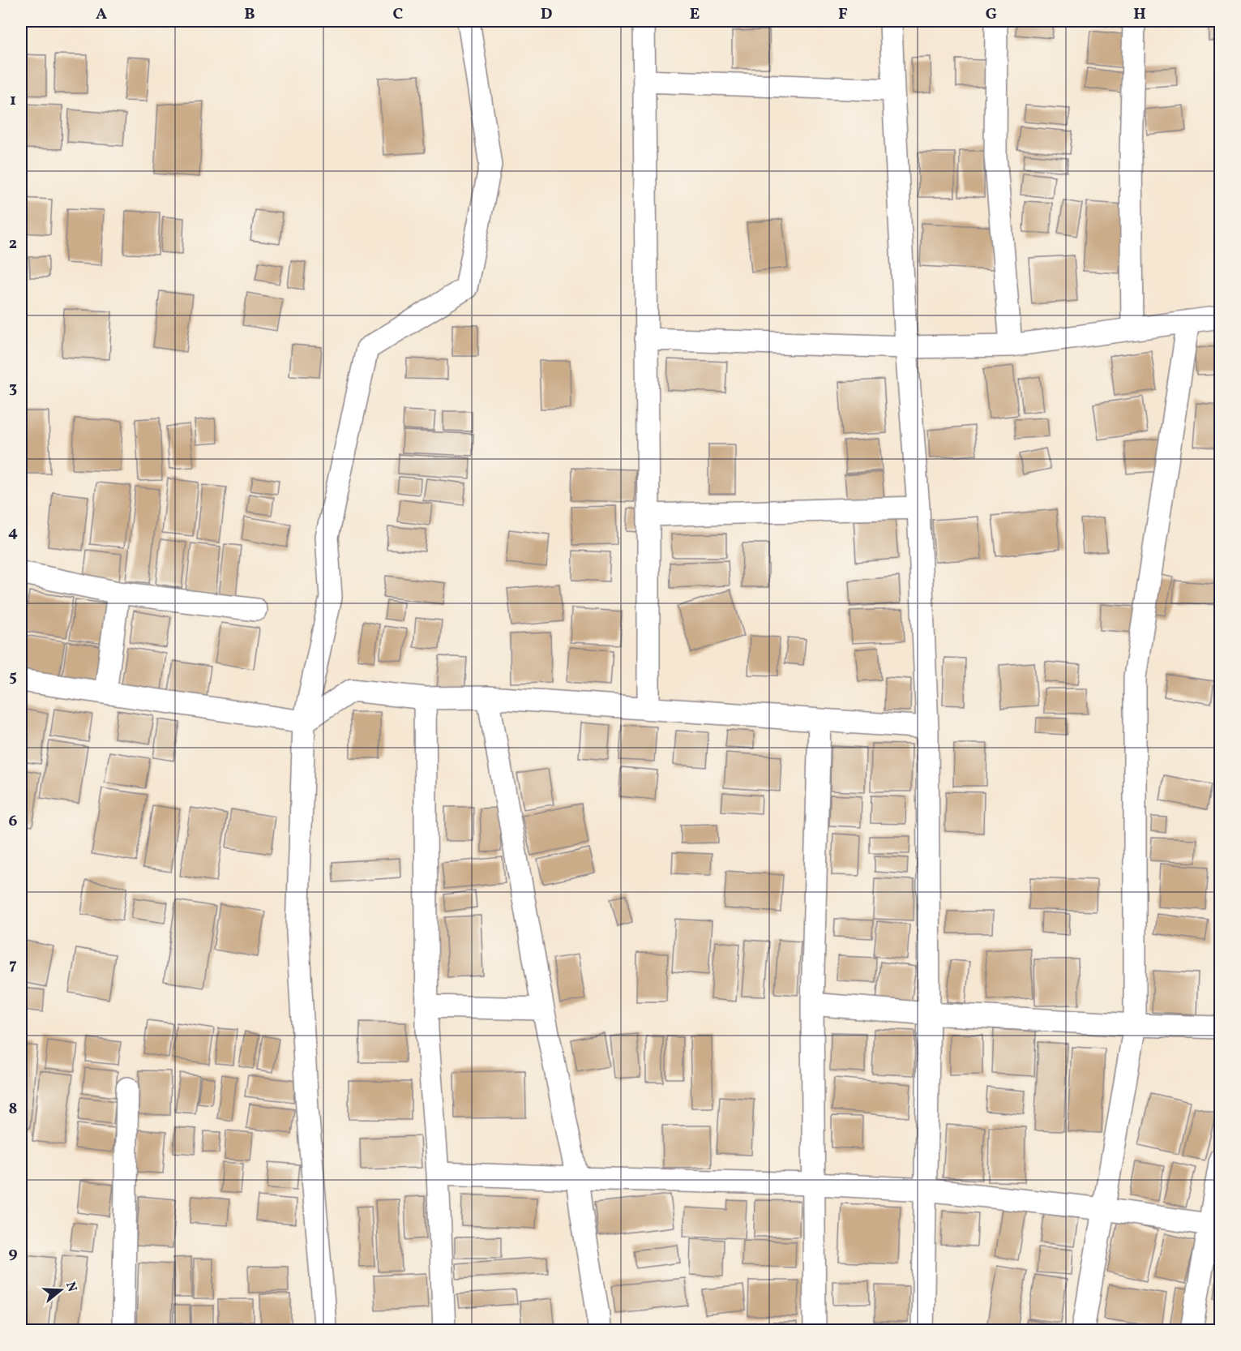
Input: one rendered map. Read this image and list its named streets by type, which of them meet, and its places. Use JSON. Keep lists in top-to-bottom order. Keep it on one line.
{"north":"right","grid":{"columns":["A","B","C","D","E","F","G","H"],"rows":["1","2","3","4","5","6","7","8","9"]}}
